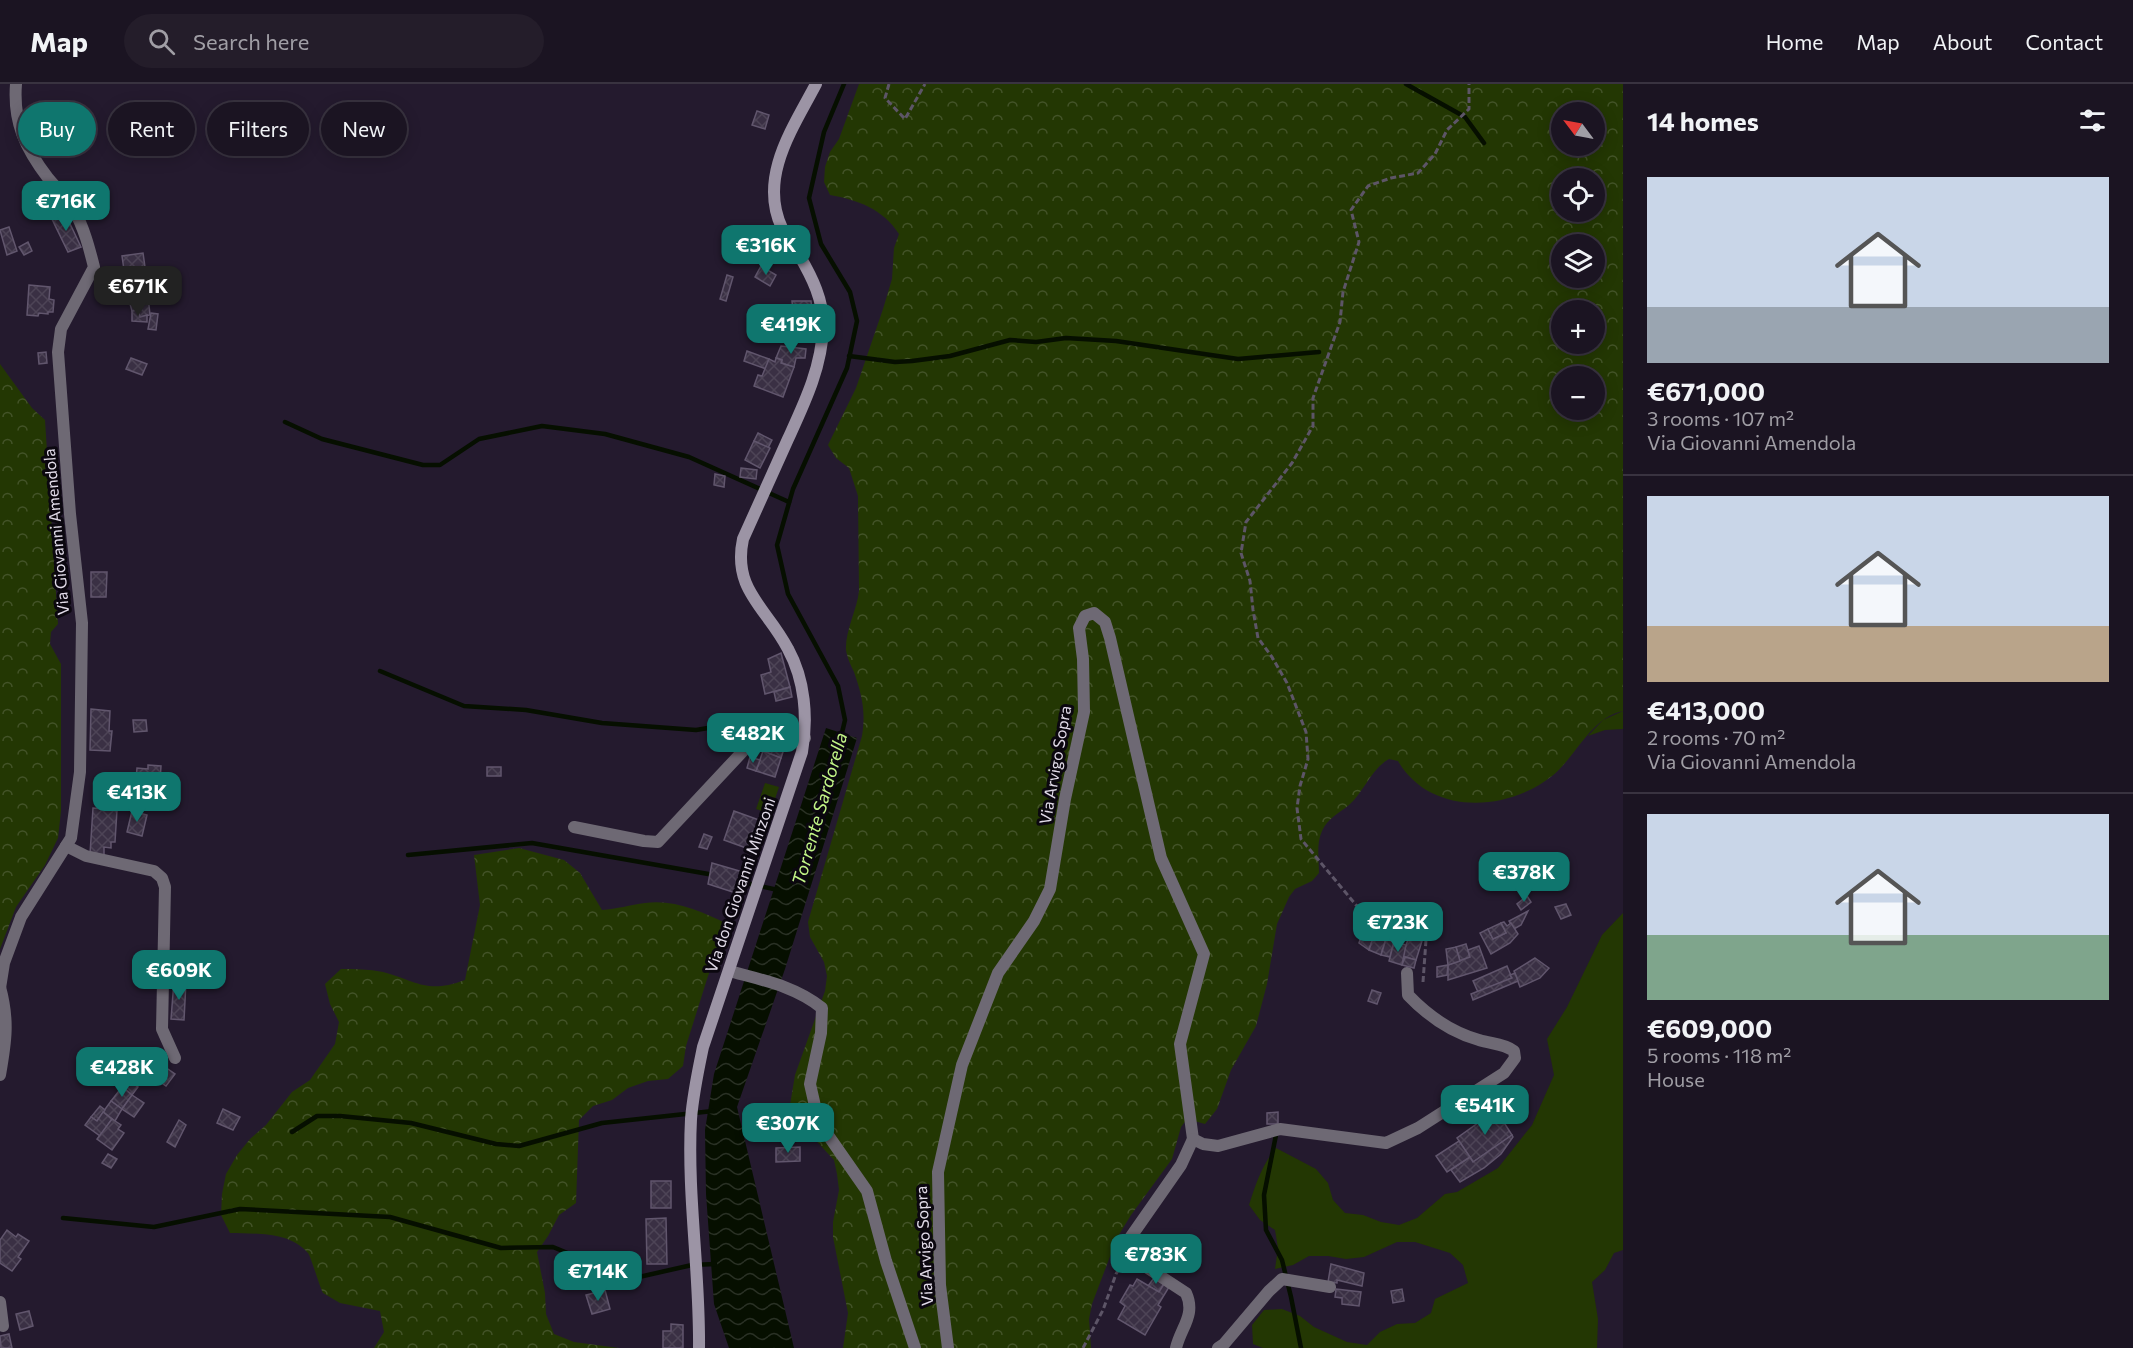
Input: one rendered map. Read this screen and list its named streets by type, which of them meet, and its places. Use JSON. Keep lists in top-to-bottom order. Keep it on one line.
{"streets":{"main road":["Via don Giovanni Minzoni"],"street":["Via Giovanni Amendola","Via Arvigo Sopra"]},"crossings":[["Via Arvigo Sopra","Via don Giovanni Minzoni"]],"water":["Torrente Sardorella"],"north":"top left","page":{"header":"Map","search":"Search here","nav":["Home","Map","About","Contact"],"heading":"14 homes","map_buttons":["+","−"],"chip":["Buy","Rent","Filters","New"],"list":[{"name":"€671,000","note":"3 rooms · 107 m² · Via Giovanni Amendola"},{"name":"€413,000","note":"2 rooms · 70 m² · Via Giovanni Amendola"},{"name":"€609,000","note":"5 rooms · 118 m² · House"}],"price":["€716K","€316K","€671K","€419K","€482K","€413K","€378K","€723K","€609K","€428K","€541K","€307K","€783K","€714K"]}}
